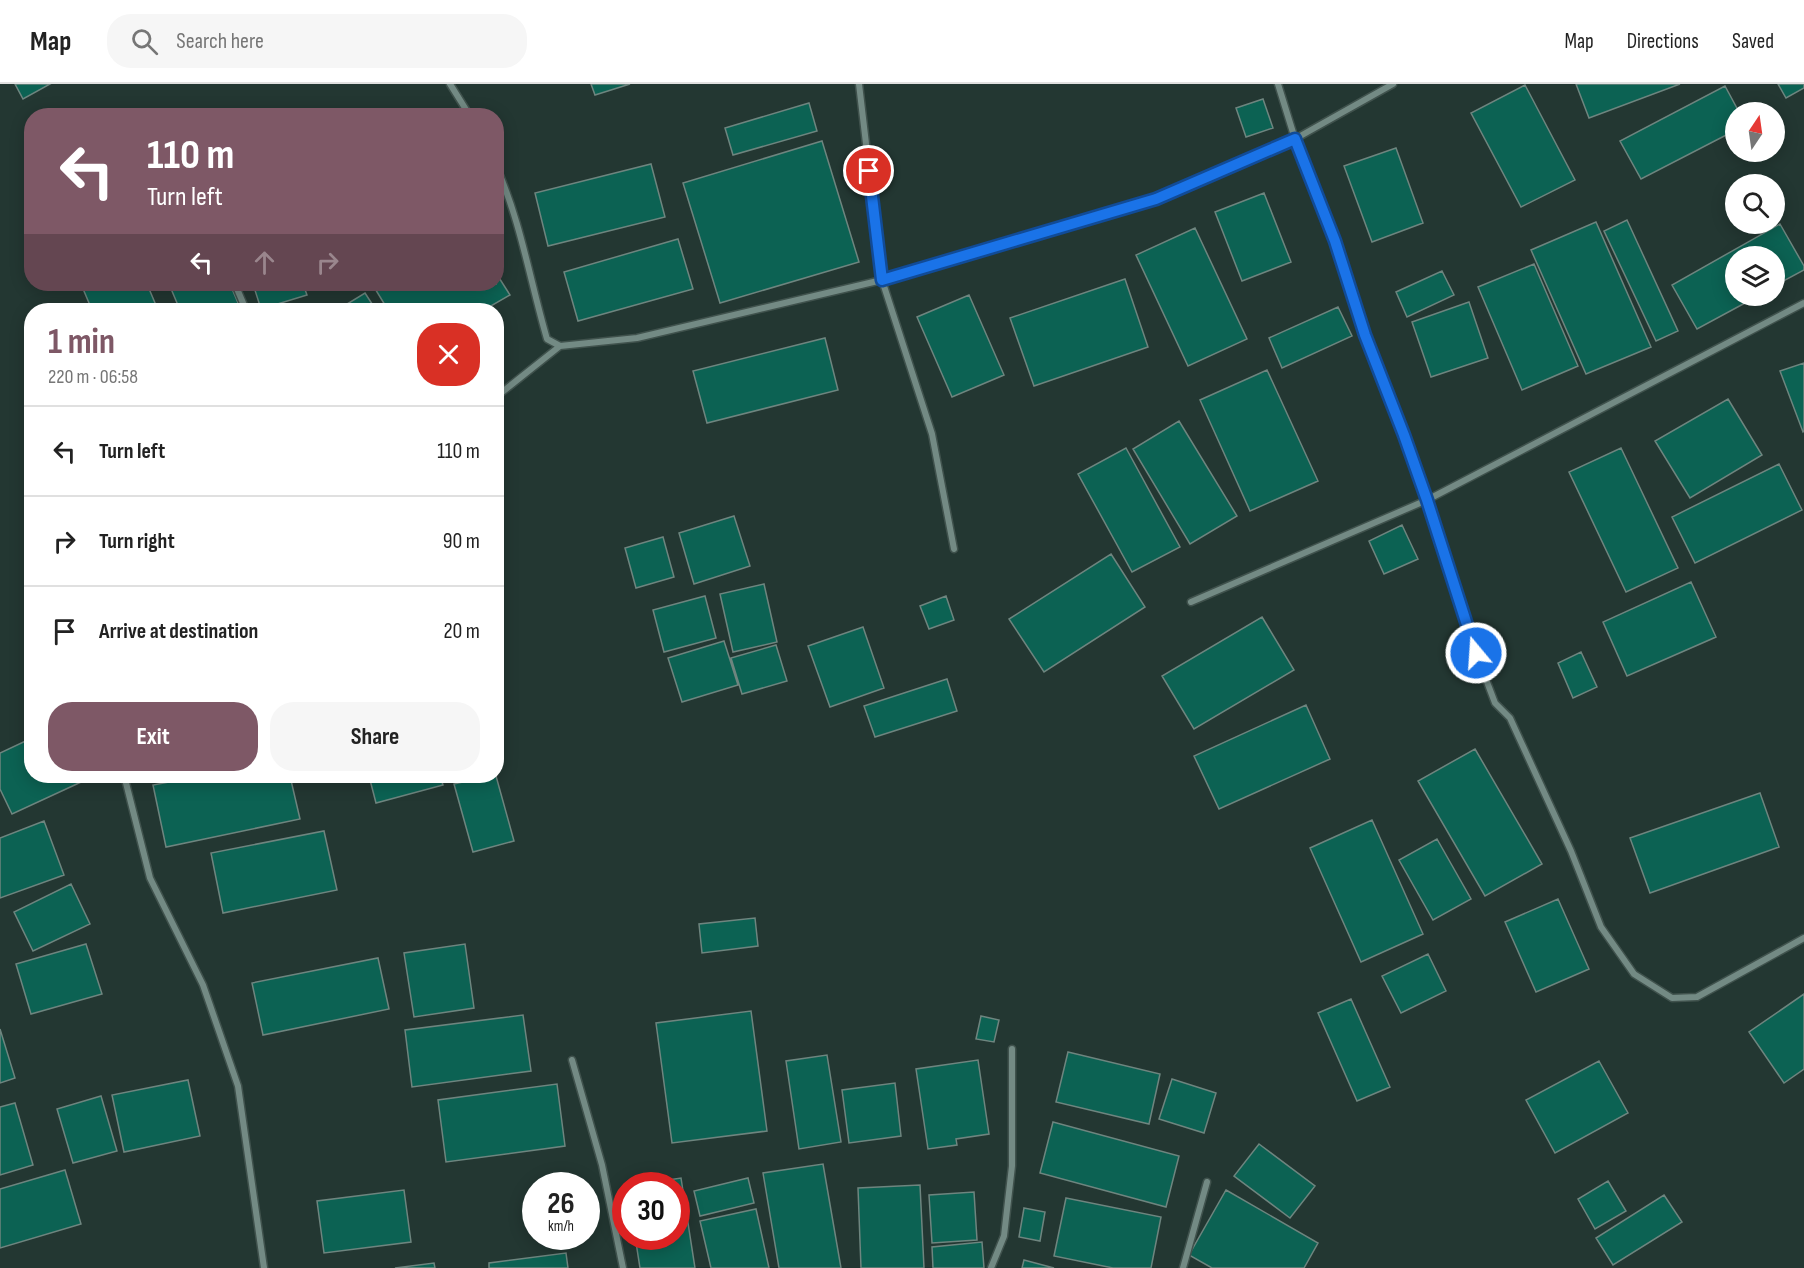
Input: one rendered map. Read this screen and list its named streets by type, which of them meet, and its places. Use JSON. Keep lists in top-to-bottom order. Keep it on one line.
{"north":"top","page":{"header":"Map","search":"Search here","nav":["Map","Directions","Saved"],"turn":["110 m","Turn left"],"heading":["1 min","220 m · 06:58"],"list":[{"name":"Turn left","value":"110 m"},{"name":"Turn right","value":"90 m"},{"name":"Arrive at destination","value":"20 m"}],"buttons":["Exit","Share"],"speed":"26 km/h","limit":"30"}}
